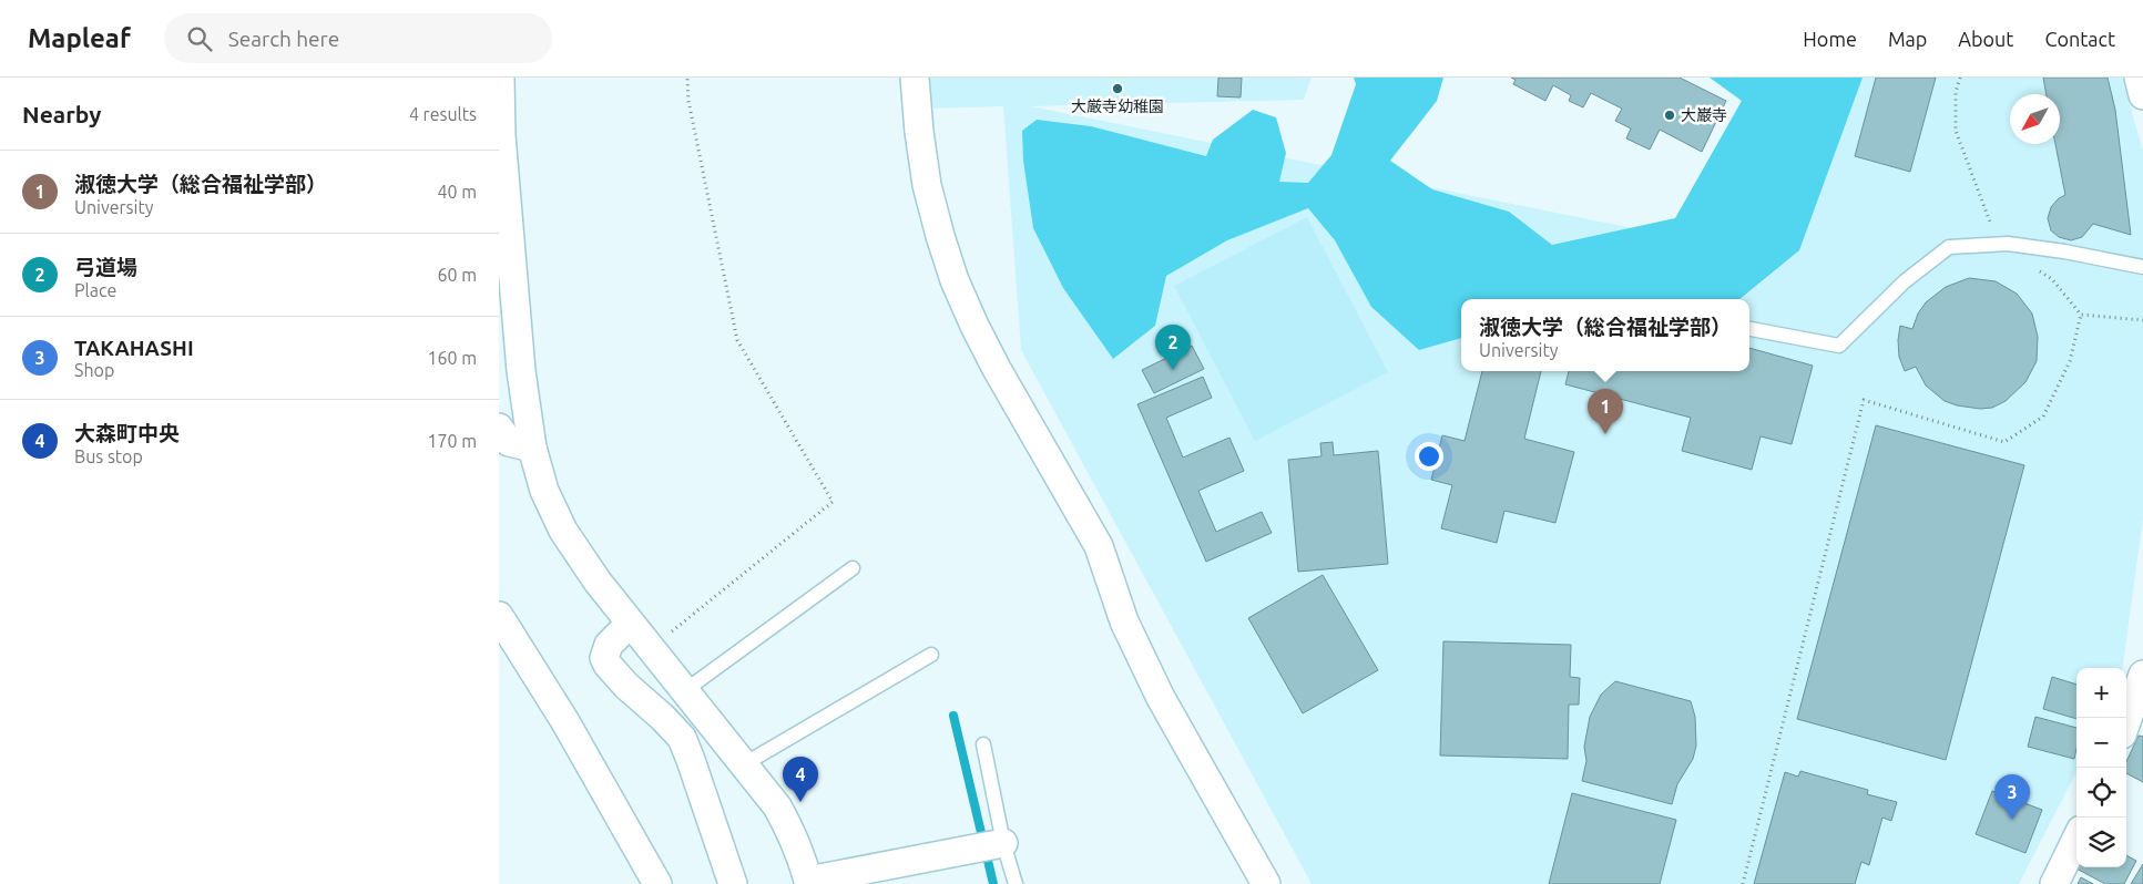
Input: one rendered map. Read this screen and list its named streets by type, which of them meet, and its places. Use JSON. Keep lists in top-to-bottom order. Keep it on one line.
{"places":["大厳寺幼稚園","大巌寺"],"north":"bottom left","page":{"header":"Mapleaf","search":"Search here","nav":["Home","Map","About","Contact"],"heading":["Nearby","4 results"],"list":[{"mark":"1","name":"淑徳大学（総合福祉学部）","note":"University","value":"40 m"},{"mark":"2","name":"弓道場","note":"Place","value":"60 m"},{"mark":"3","name":"TAKAHASHI","note":"Shop","value":"160 m"},{"mark":"4","name":"大森町中央","note":"Bus stop","value":"170 m"}],"popup":["淑徳大学（総合福祉学部）","University"],"pins":["2","1","4","3"],"map_buttons":["+","−"]}}
